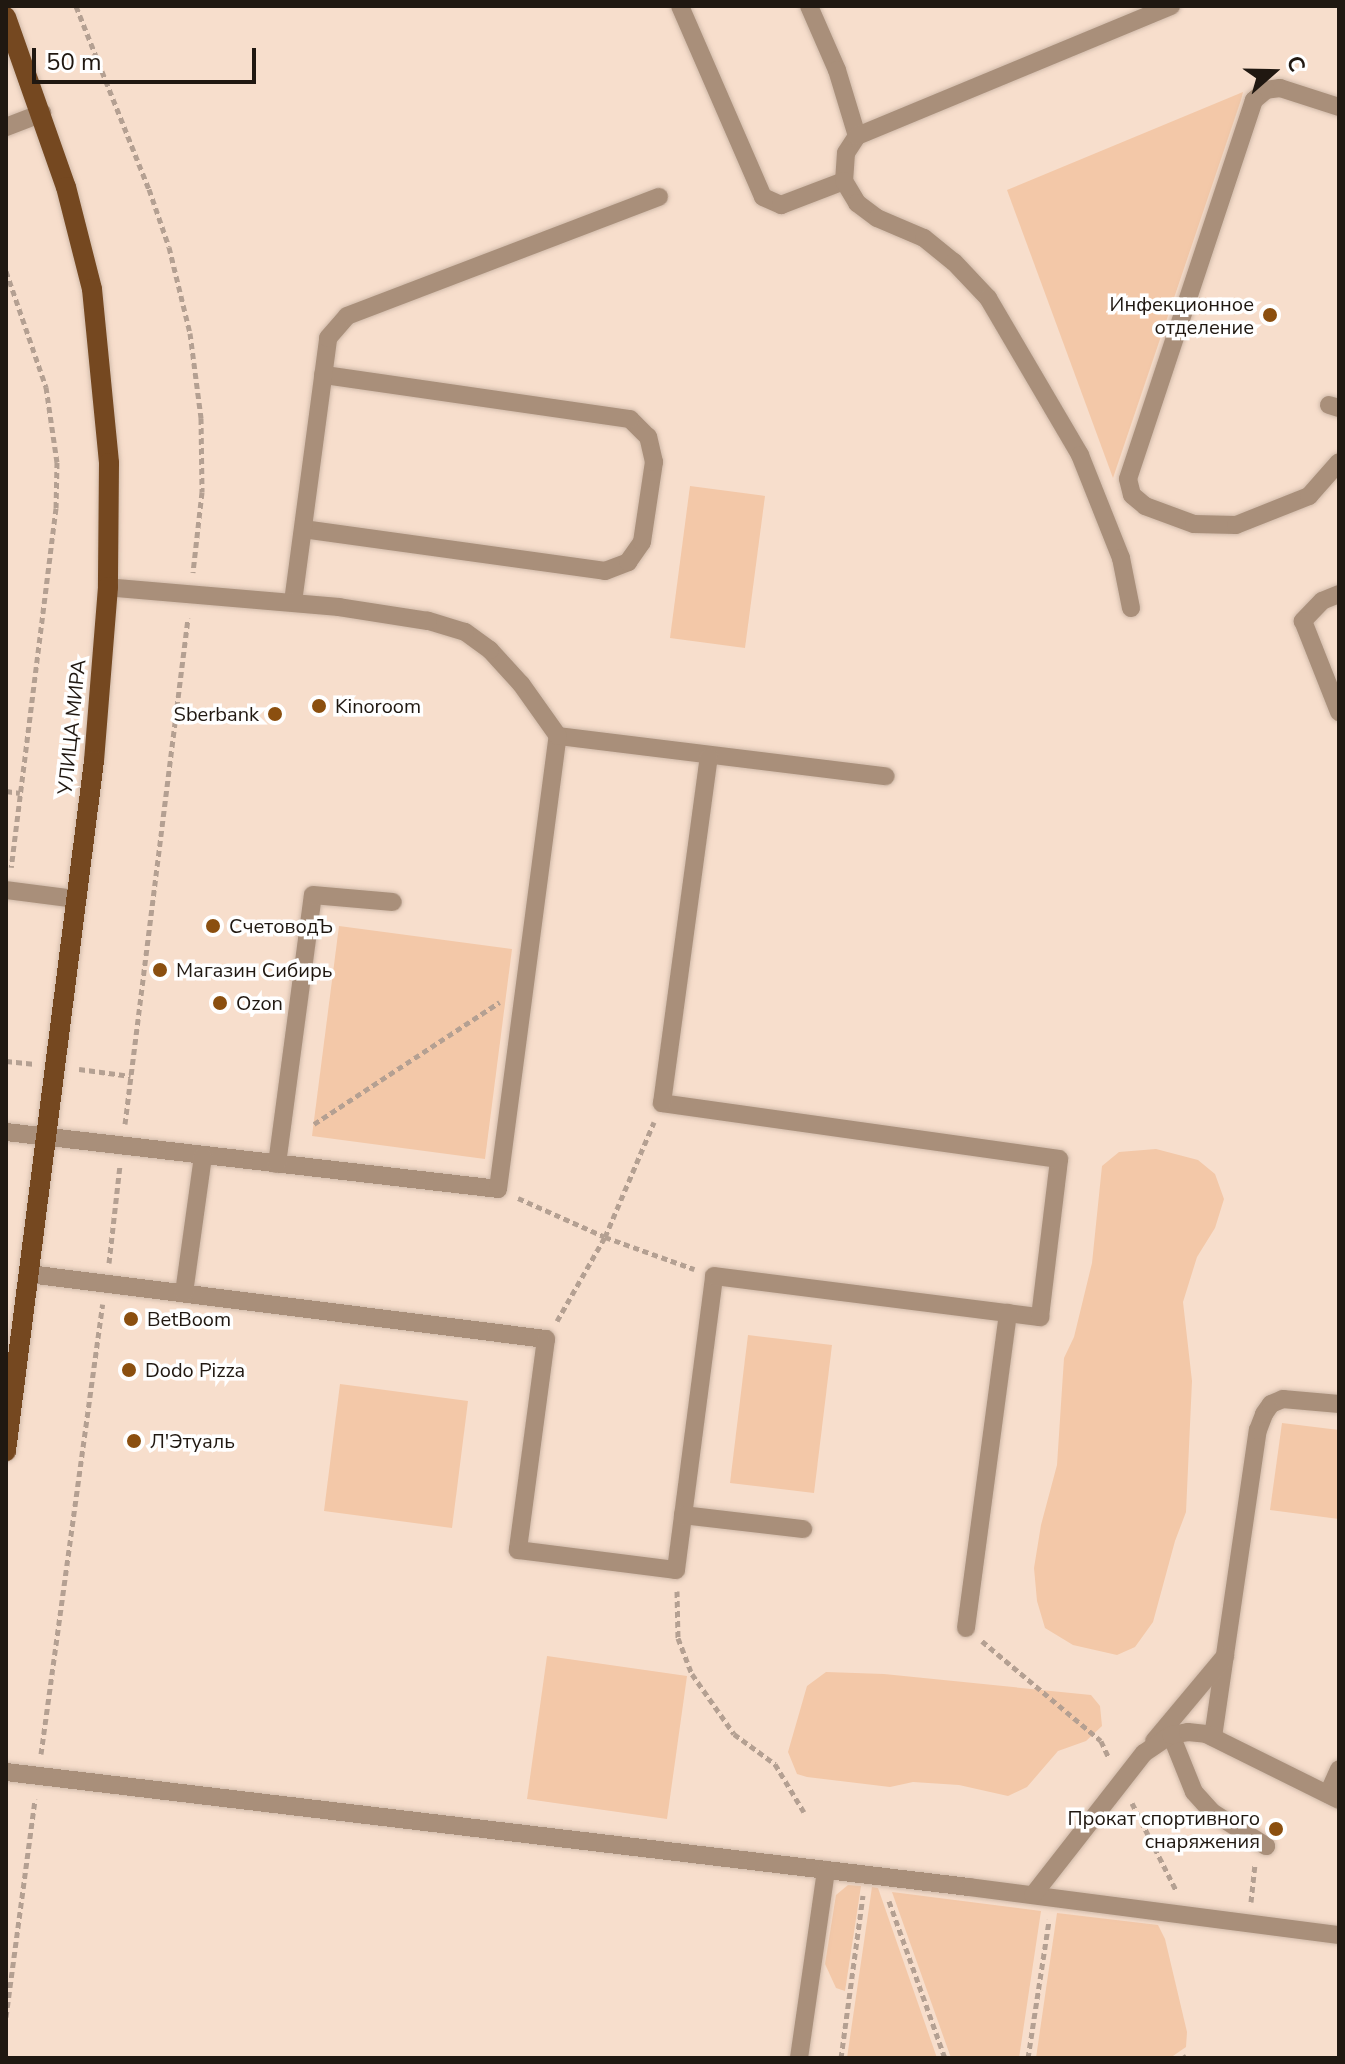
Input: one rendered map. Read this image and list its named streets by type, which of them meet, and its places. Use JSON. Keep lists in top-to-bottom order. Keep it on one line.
{"streets":{"main road":["УЛИЦА МИРА"]},"places":["Инфекционное отделение","Kinoroom","Sberbank","СчетоводЪ","Магазин Сибирь","Ozon","BetBoom","Dodo Pizza","Л'Этуаль","Прокат спортивного снаряжения"],"scale_bar":"50 m","north":"right"}
